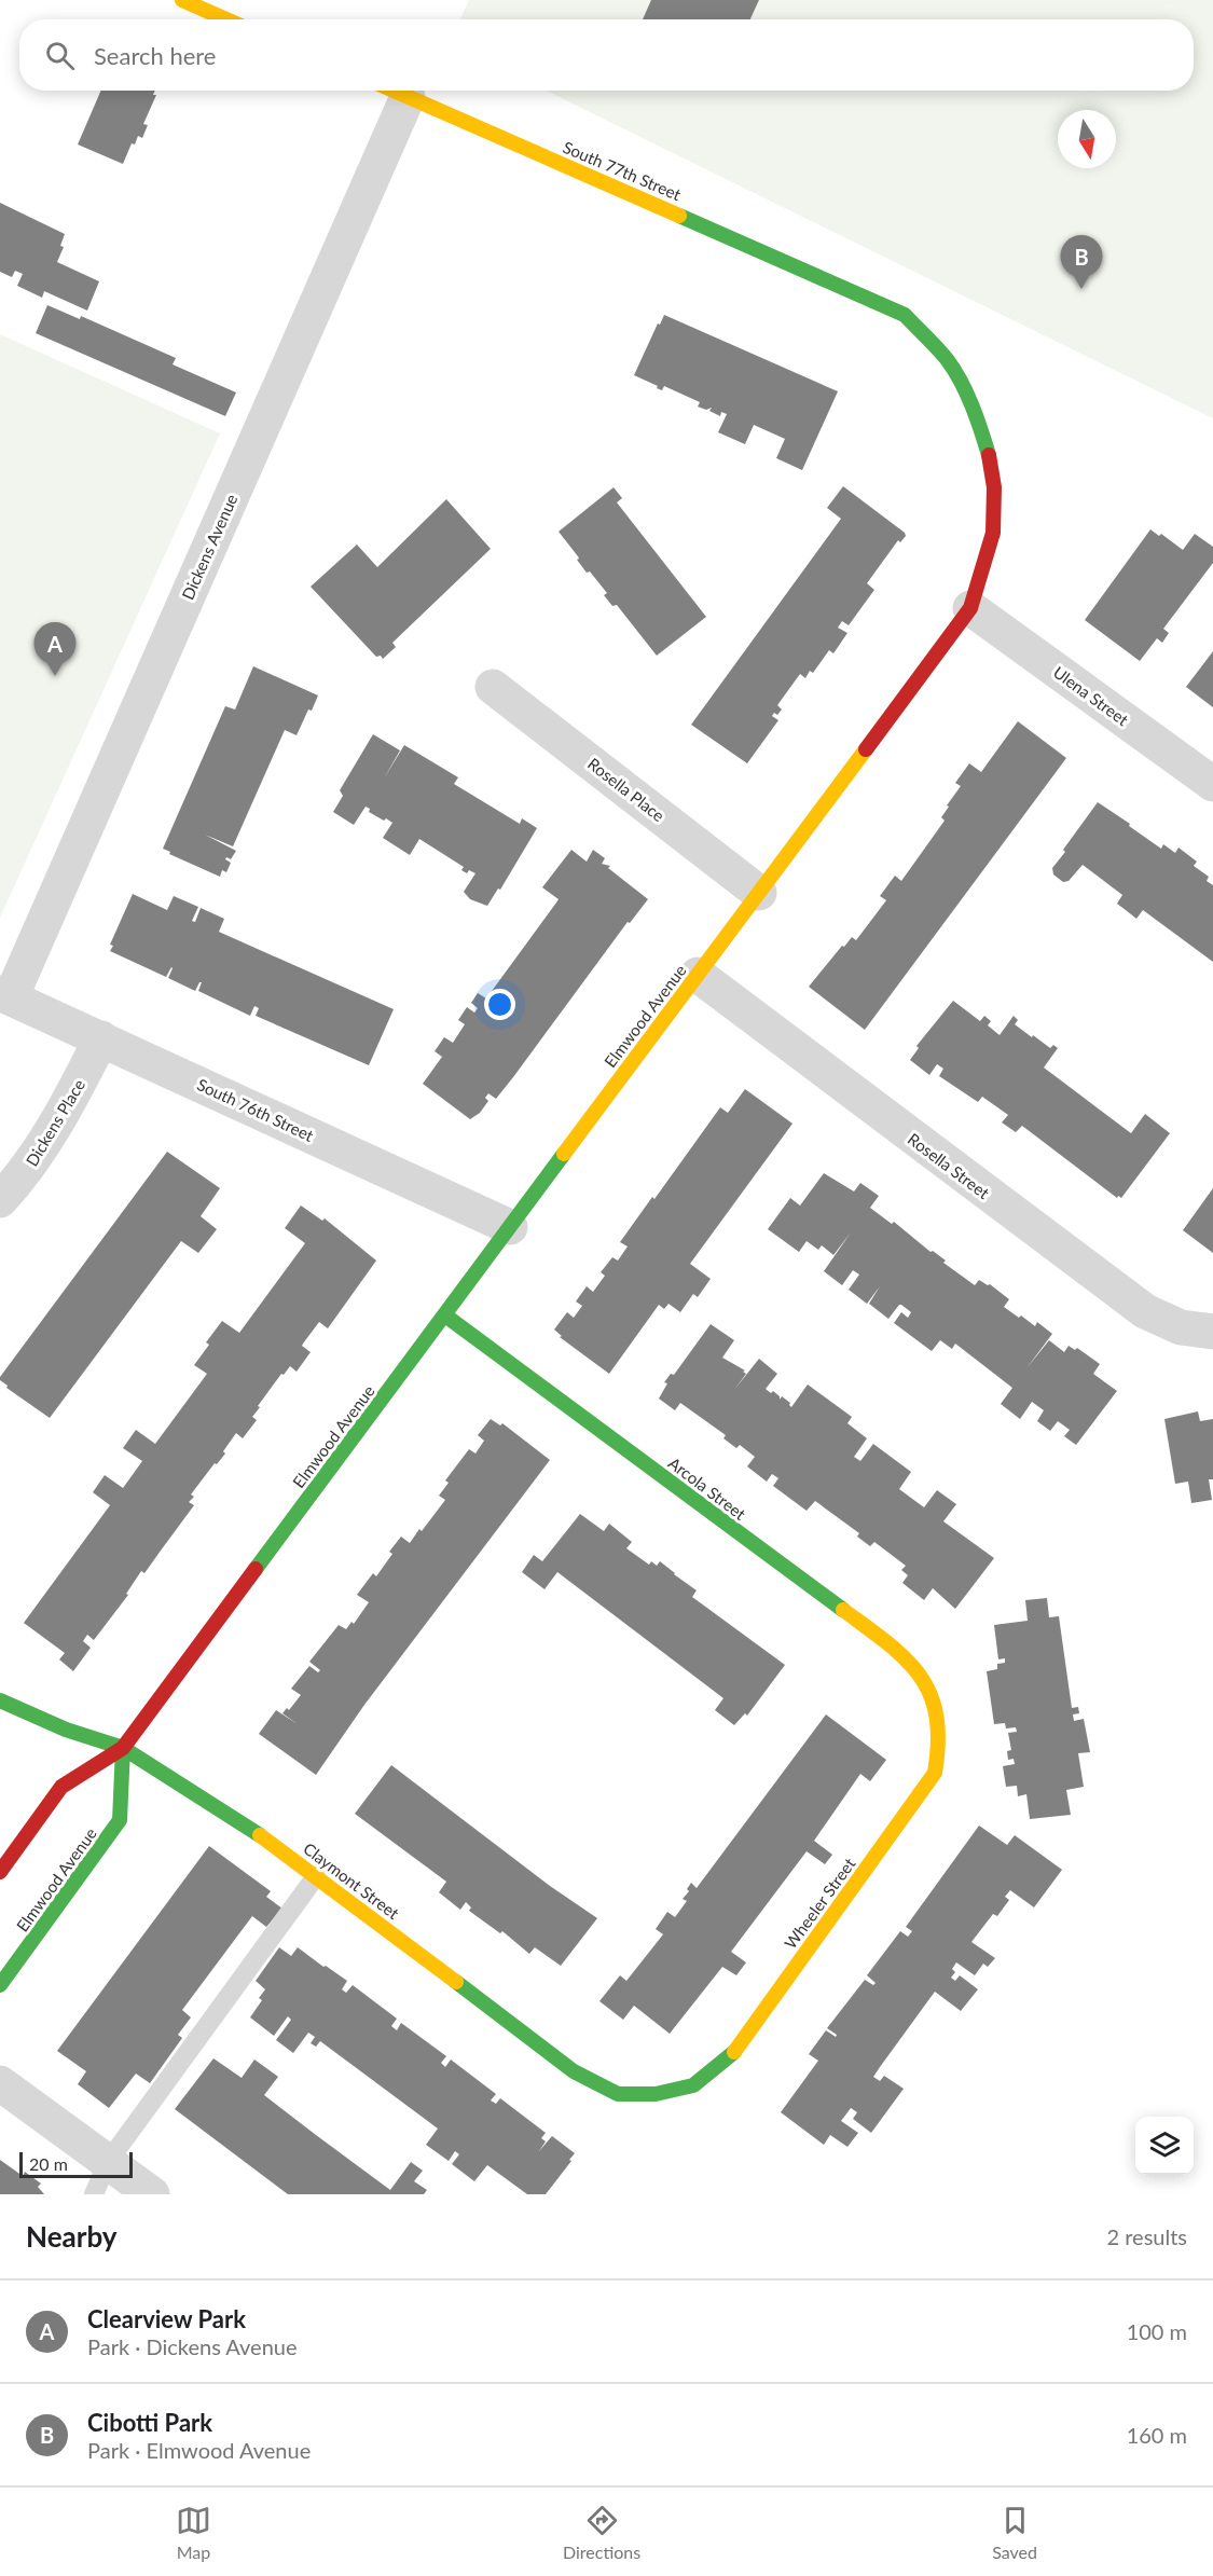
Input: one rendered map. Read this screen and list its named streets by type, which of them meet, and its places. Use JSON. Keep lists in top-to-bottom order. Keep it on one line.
{"streets":{"street":["South 77th Street","Dickens Avenue","Ulena Street","Rosella Place","Elmwood Avenue","South 76th Street","Dickens Place","Rosella Street","Arcola Street","Claymont Street","Wheeler Street"]},"crossings":[["South 77th Street","Dickens Avenue"],["South 77th Street","Elmwood Avenue"],["Dickens Avenue","South 76th Street"],["Ulena Street","Elmwood Avenue"],["Rosella Place","Elmwood Avenue"],["Elmwood Avenue","South 76th Street"],["Elmwood Avenue","Rosella Street"],["Elmwood Avenue","Arcola Street"],["Elmwood Avenue","Claymont Street"],["South 76th Street","Dickens Place"],["Arcola Street","Wheeler Street"],["Claymont Street","Wheeler Street"]],"scale_bar":"20 m","north":"bottom","page":{"search":"Search here","pins":["B","A"],"scale":"20 m","heading":["Nearby","2 results"],"list":[{"mark":"A","name":"Clearview Park","note":"Park · Dickens Avenue","value":"100 m"},{"mark":"B","name":"Cibotti Park","note":"Park · Elmwood Avenue","value":"160 m"}],"nav":["Map","Directions","Saved"]}}
